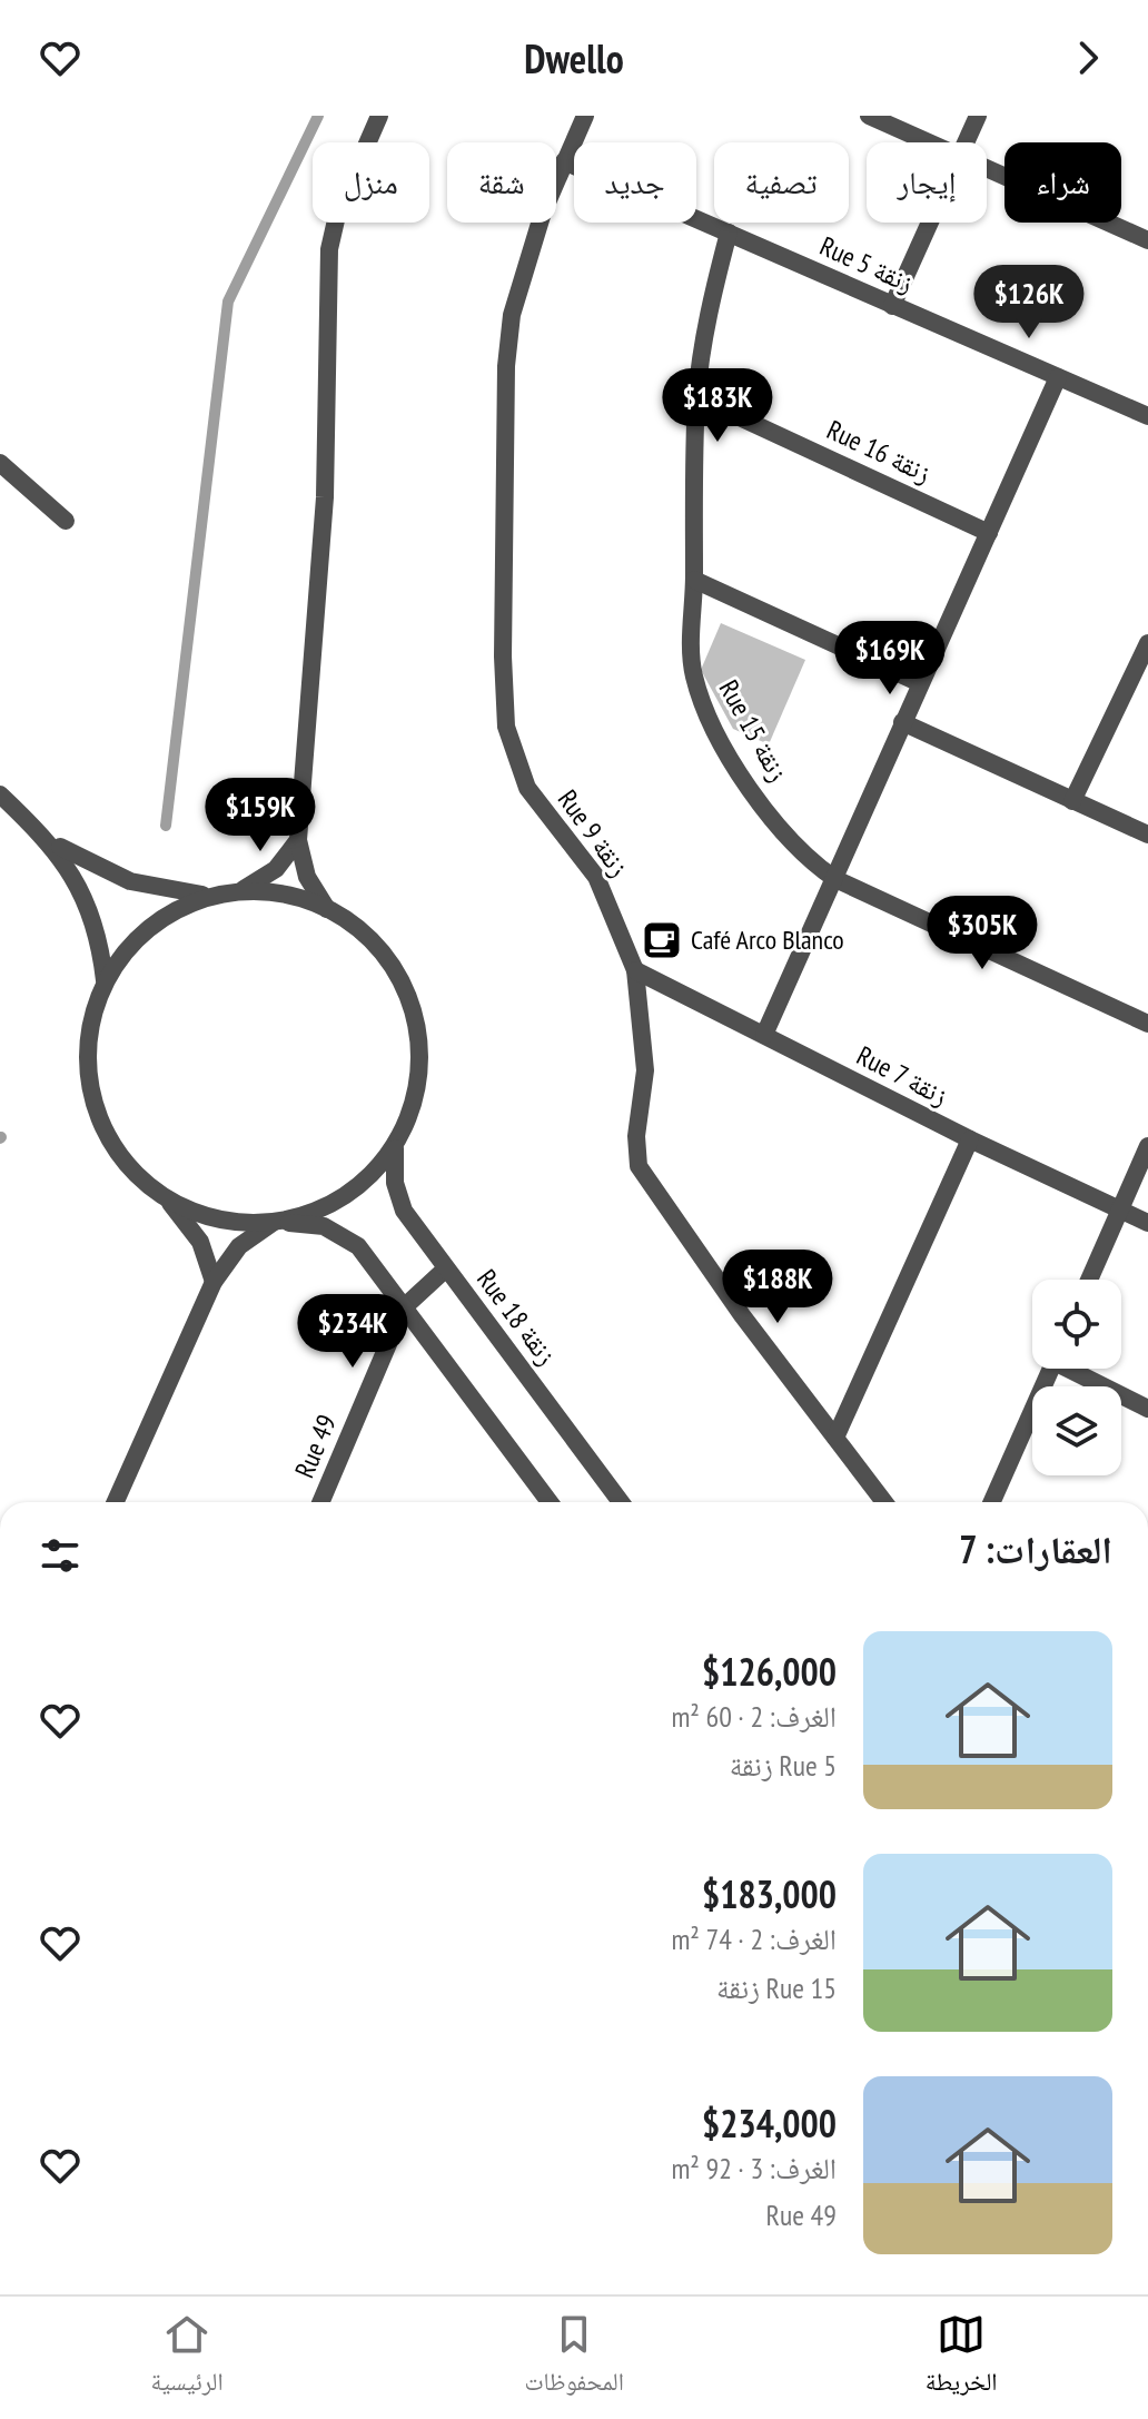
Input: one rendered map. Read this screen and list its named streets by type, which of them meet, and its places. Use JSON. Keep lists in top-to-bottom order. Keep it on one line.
{"streets":{"street":["Rue 5 زنقة","Rue 16 زنقة","Rue 15 زنقة","Rue 9 زنقة","Rue 7 زنقة","Rue 18 زنقة","Rue 49"]},"crossings":[["Rue 5 زنقة","Rue 15 زنقة"],["Rue 5 زنقة","Rue 9 زنقة"],["Rue 16 زنقة","Rue 15 زنقة"],["Rue 9 زنقة","Rue 7 زنقة"],["Rue 18 زنقة","Rue 49"]],"places":{"cafe":["Café Arco Blanco"]},"page":{"header":"Dwello","chip":["شراء","إيجار","تصفية","جديد","شقة","منزل"],"price":["$126K","$183K","$169K","$159K","$305K","$188K","$234K"],"heading":"العقارات: 7","list":[{"name":"$126,000","note":"الغرف: 2 · 60 m² · Rue 5 زنقة"},{"name":"$183,000","note":"الغرف: 2 · 74 m² · Rue 15 زنقة"},{"name":"$234,000","note":"الغرف: 3 · 92 m² · Rue 49"}],"tabs":["الخريطة","المحفوظات","الرئيسية"]}}
